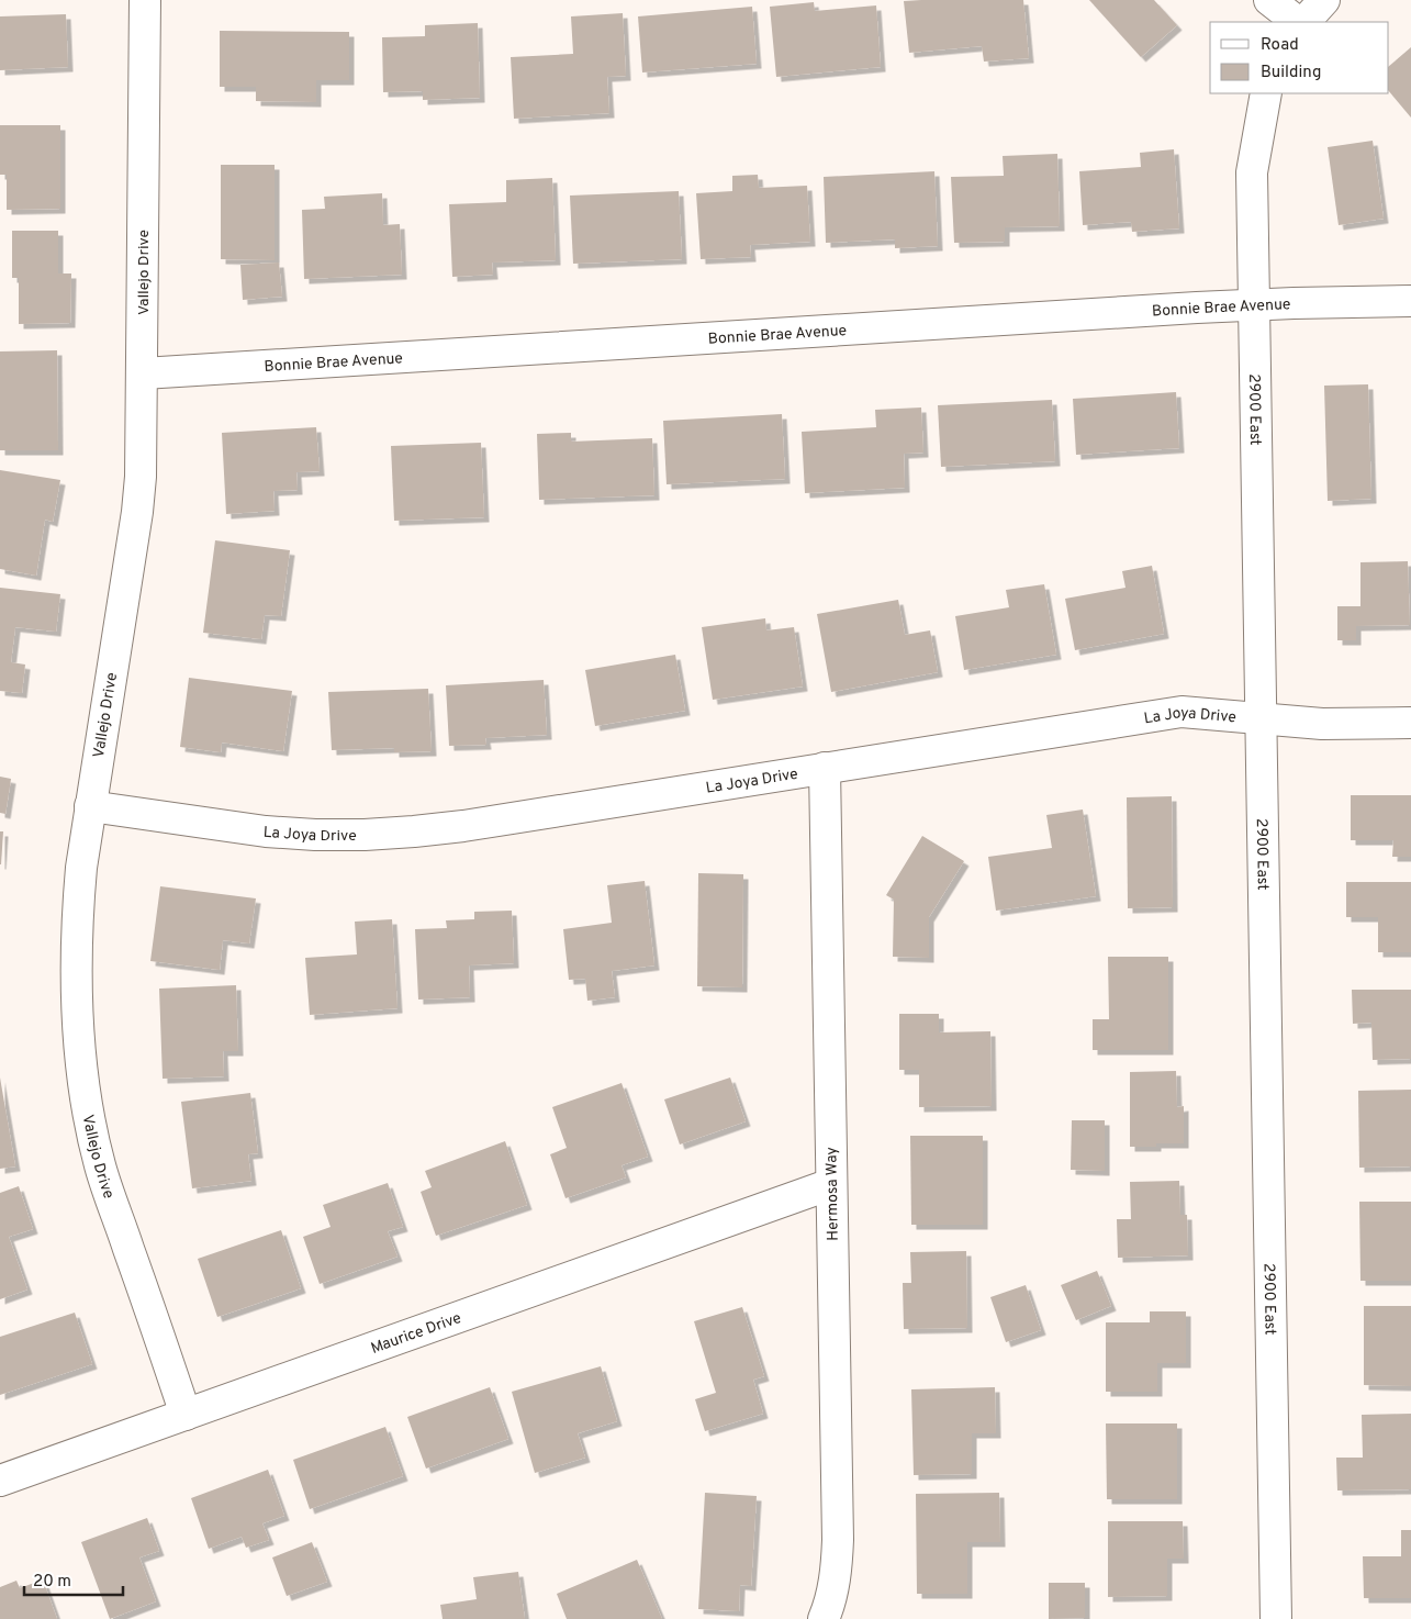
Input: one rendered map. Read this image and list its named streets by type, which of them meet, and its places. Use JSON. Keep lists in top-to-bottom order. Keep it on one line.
{"streets":{"street":["Vallejo Drive","Bonnie Brae Avenue","2900 East","La Joya Drive","Hermosa Way","Maurice Drive"]},"crossings":[["Vallejo Drive","Bonnie Brae Avenue"],["Vallejo Drive","La Joya Drive"],["Vallejo Drive","Maurice Drive"],["Bonnie Brae Avenue","2900 East"],["2900 East","La Joya Drive"],["La Joya Drive","Hermosa Way"],["Hermosa Way","Maurice Drive"]],"legend":["Road","Building"],"scale_bar":"20 m"}
